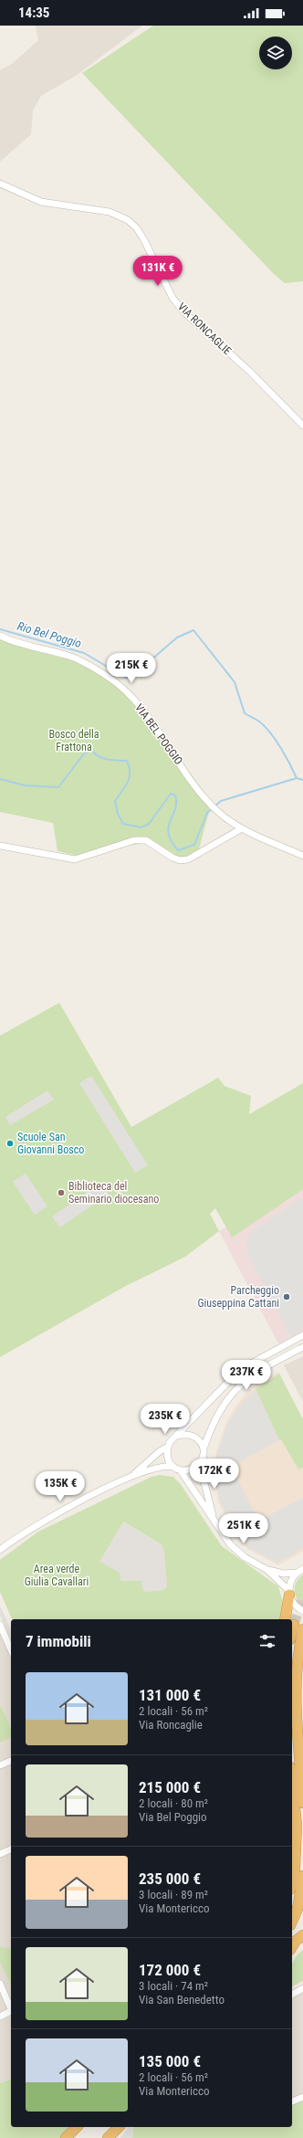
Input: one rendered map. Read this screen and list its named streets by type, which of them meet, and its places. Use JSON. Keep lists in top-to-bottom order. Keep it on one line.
{"streets":{"street":["VIA RONCAGLIE","VIA BEL POGGIO"]},"water":["Rio Bel Poggio"],"parks":["Bosco della Frattona","Area verde Giulia Cavallari"],"places":["Scuole San Giovanni Bosco","Biblioteca del Seminario diocesano","Parcheggio Giuseppina Cattani"],"page":{"status":"14:35","price":["131K €","215K €","237K €","235K €","172K €","135K €","251K €"],"heading":"7 immobili","list":[{"name":"131 000 €","note":"2 locali · 56 m² · Via Roncaglie"},{"name":"215 000 €","note":"2 locali · 80 m² · Via Bel Poggio"},{"name":"235 000 €","note":"3 locali · 89 m² · Via Montericco"},{"name":"172 000 €","note":"3 locali · 74 m² · Via San Benedetto"},{"name":"135 000 €","note":"2 locali · 56 m² · Via Montericco"}]}}
